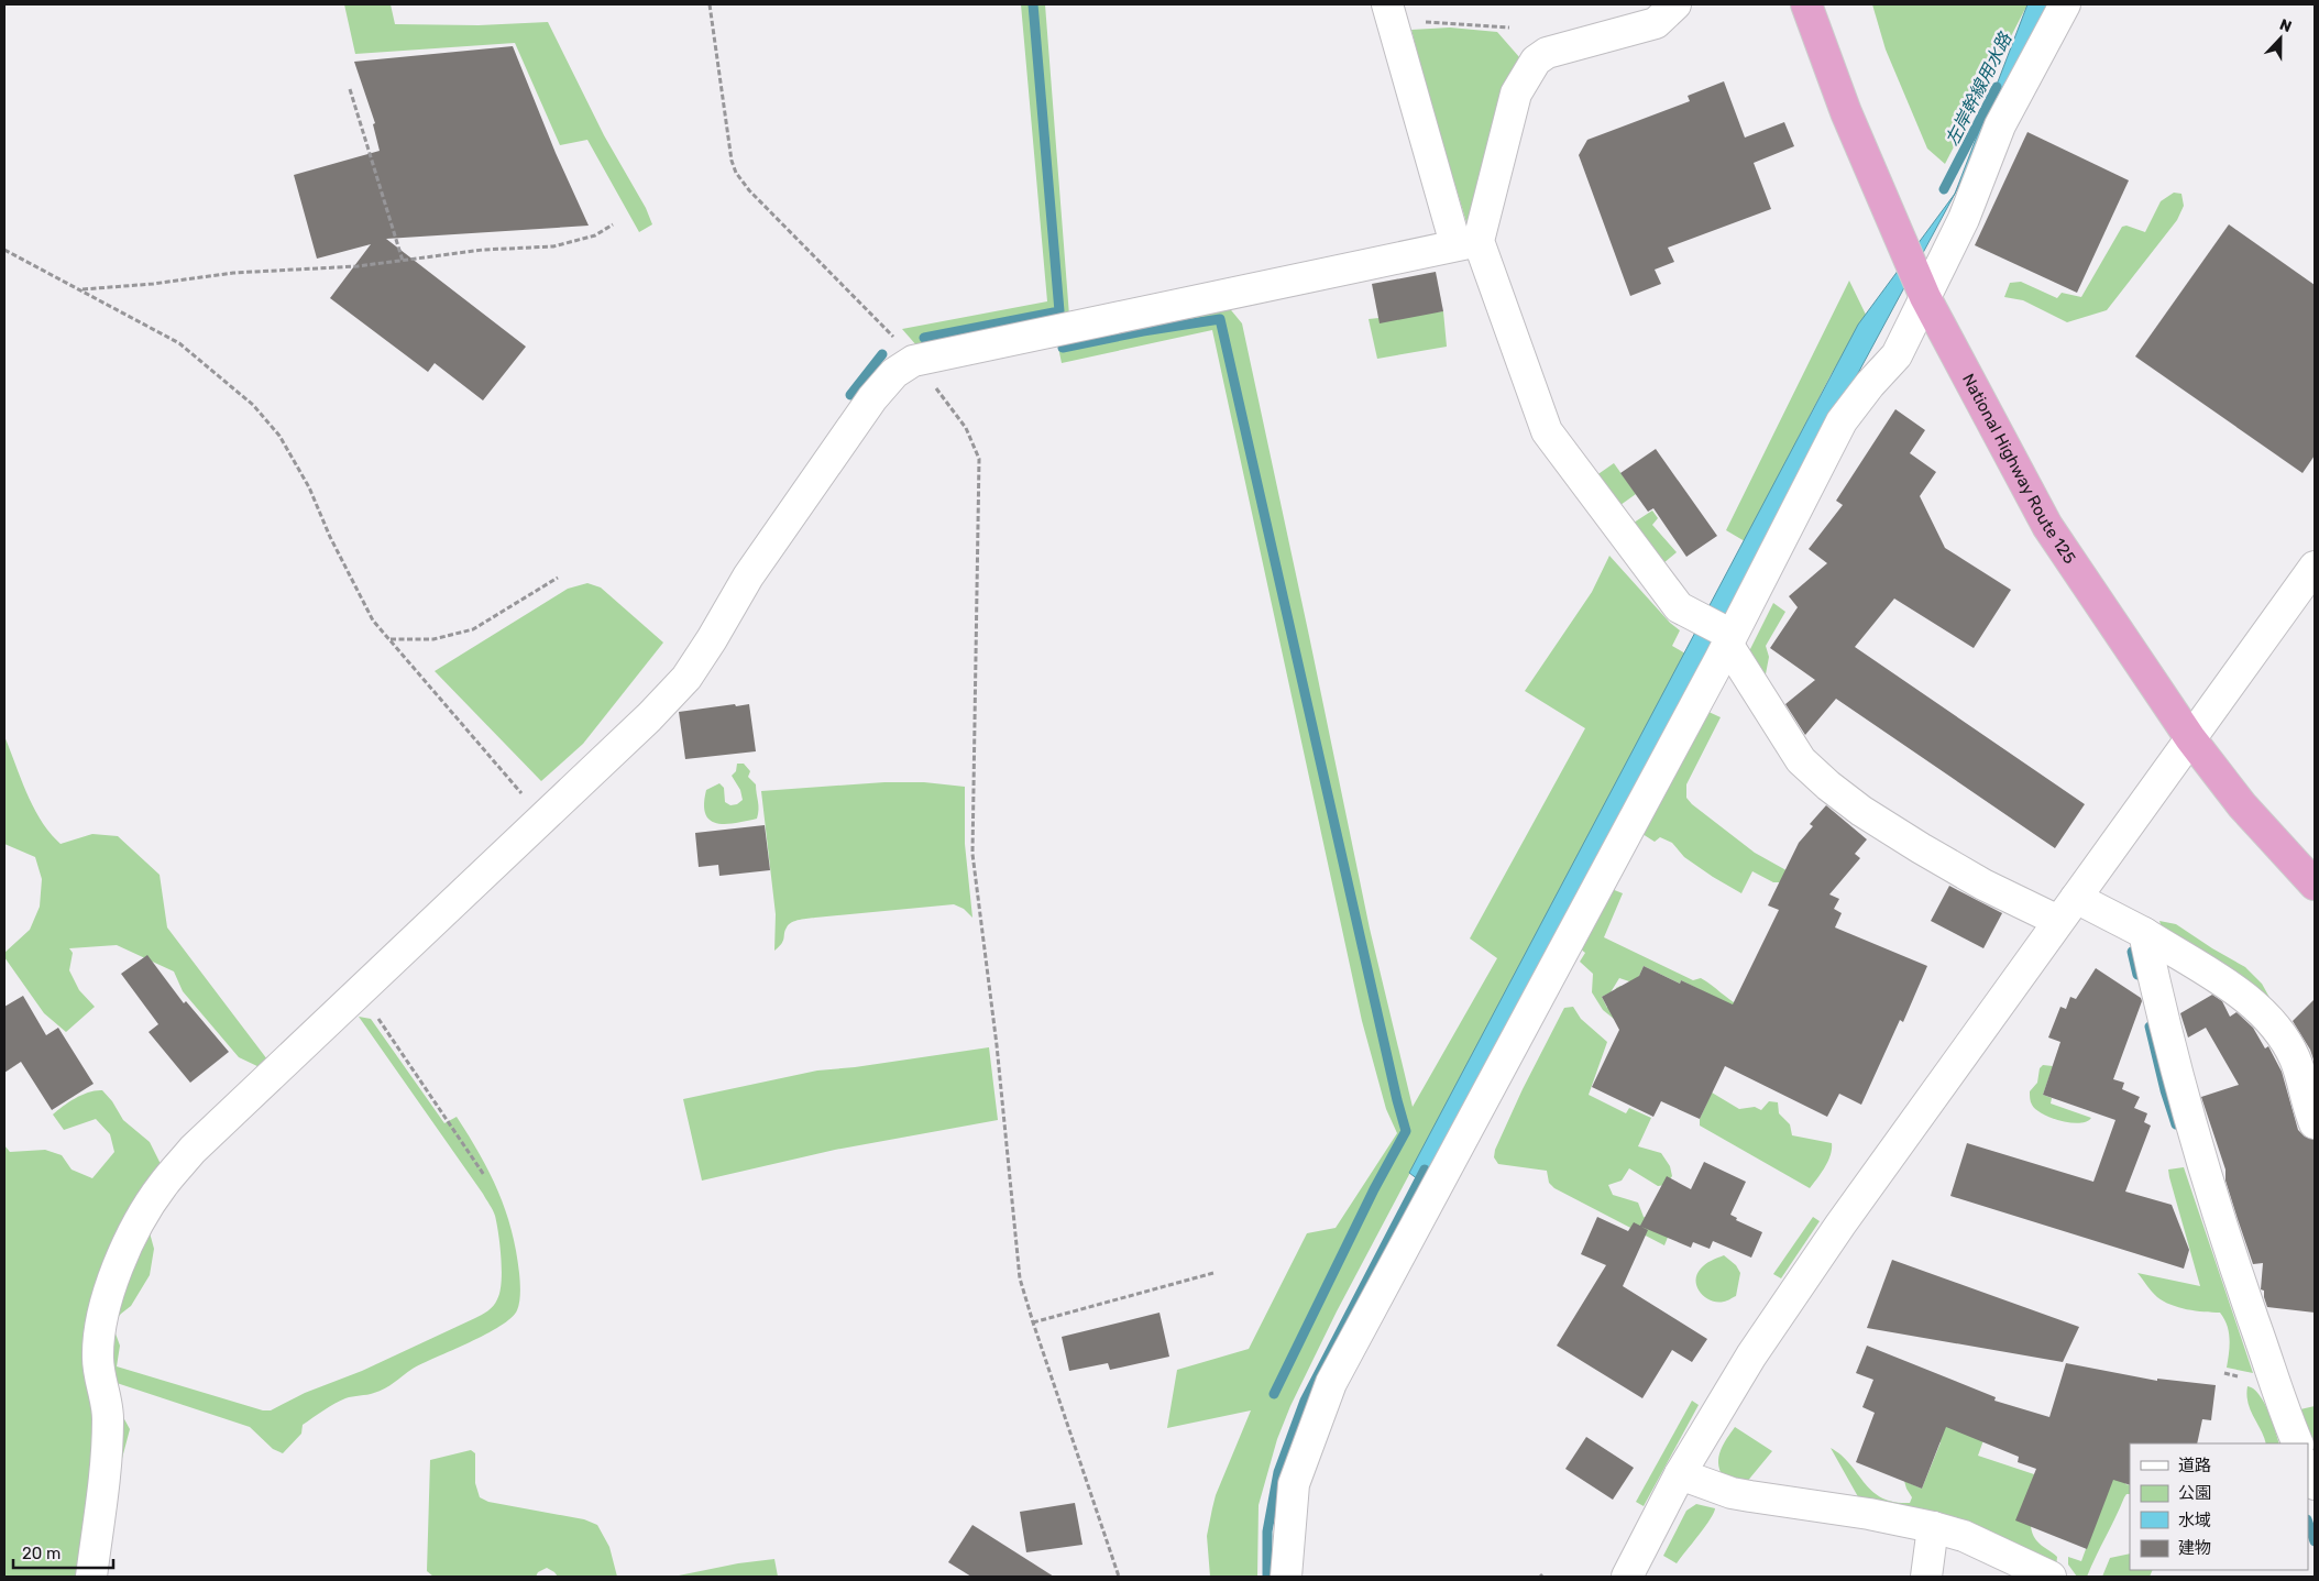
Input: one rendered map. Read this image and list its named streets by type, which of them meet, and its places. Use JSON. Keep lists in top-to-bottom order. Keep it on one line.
{"streets":{"highway":["National Highway Route 125"]},"water":["左岸幹線用水路"],"legend":["道路","公園","水域","建物"],"scale_bar":"20 m","north":"top"}
